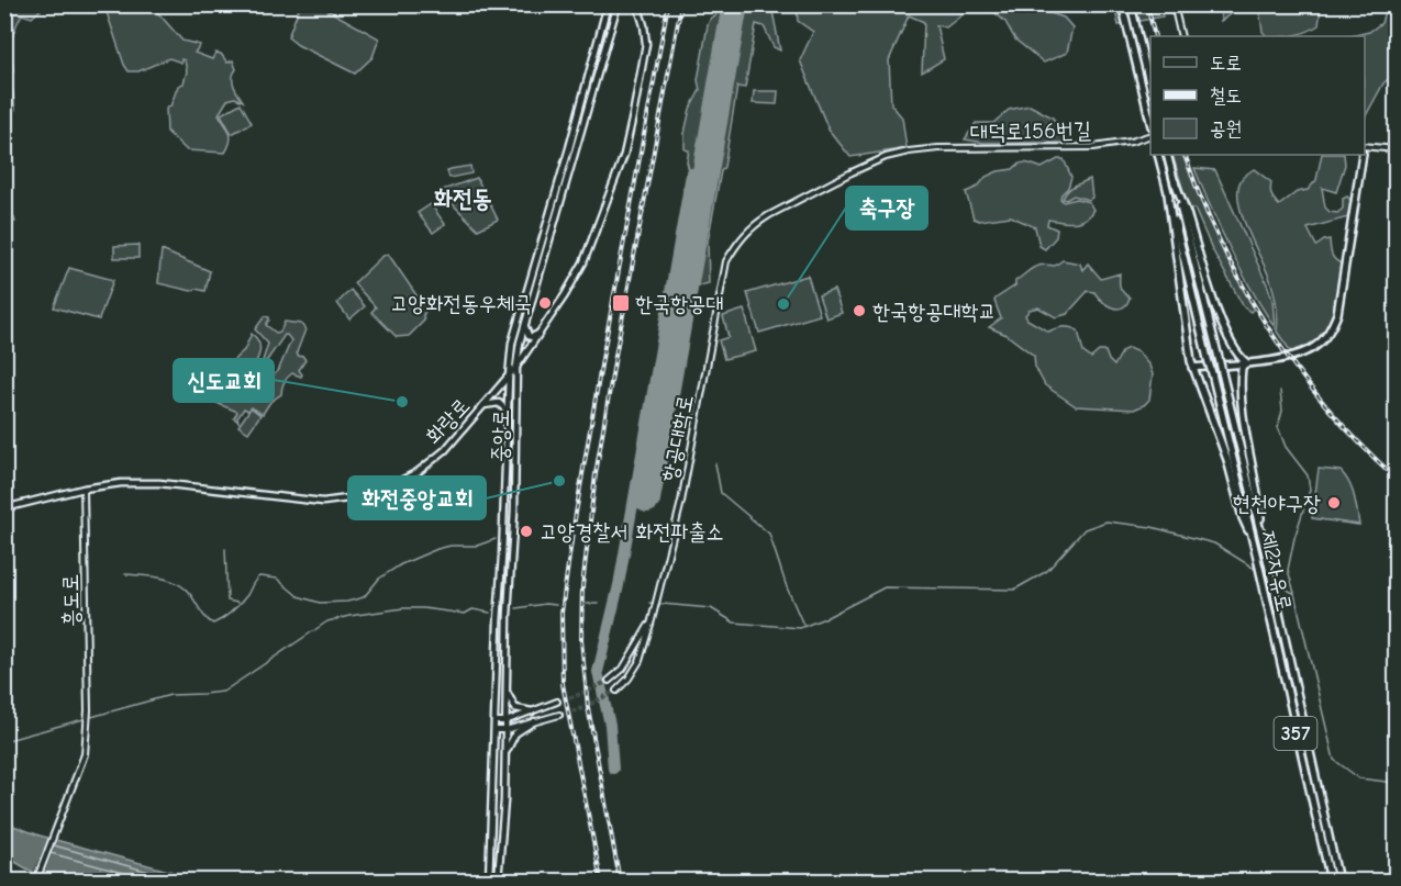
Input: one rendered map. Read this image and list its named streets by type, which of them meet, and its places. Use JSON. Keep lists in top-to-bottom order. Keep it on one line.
{"streets":{"highway":["제2자유로","357"],"main road":["화랑로","중앙로"],"street":["대덕로156번길","항공대학로","흥도로"]},"crossings":[["대덕로156번길","항공대학로"],["화랑로","중앙로"],["화랑로","흥도로"]],"districts":["화전동"],"places":{"other":["고양화전동우체국","축구장","한국항공대학교","신도교회","화전중앙교회","현천야구장","고양경찰서 화전파출소"],"transit":["한국항공대"]},"legend":["도로","철도","공원"]}
